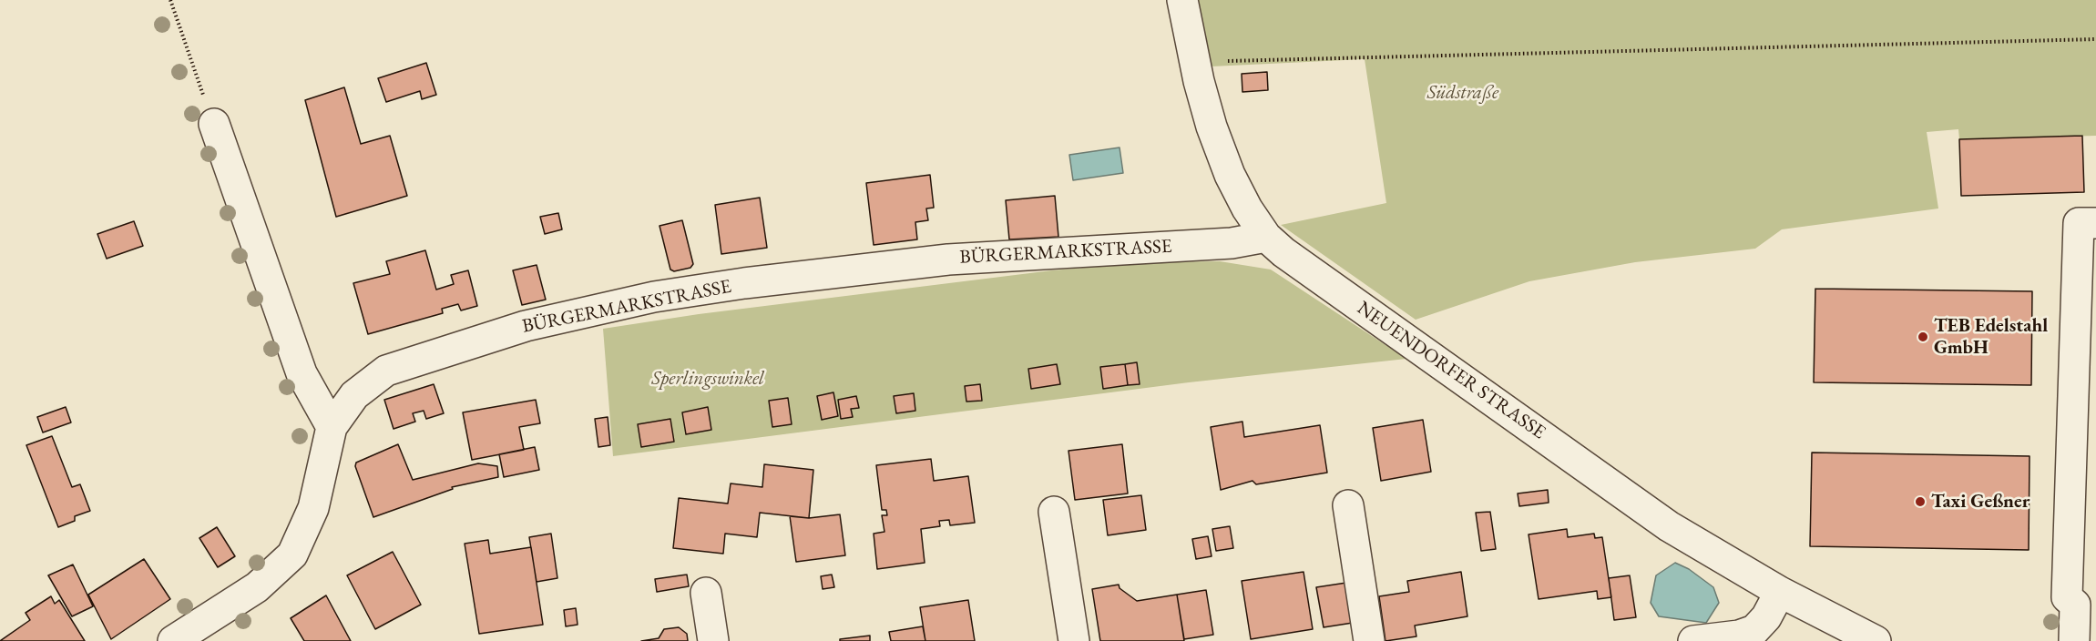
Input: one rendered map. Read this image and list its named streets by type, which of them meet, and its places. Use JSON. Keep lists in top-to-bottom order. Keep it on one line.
{"streets":{"street":["BÜRGERMARKSTRASSE","NEUENDORFER STRASSE"]},"crossings":[["BÜRGERMARKSTRASSE","NEUENDORFER STRASSE"]],"parks":["Südstraße","Sperlingswinkel"],"places":["TEB Edelstahl GmbH","Taxi Geßner"]}
